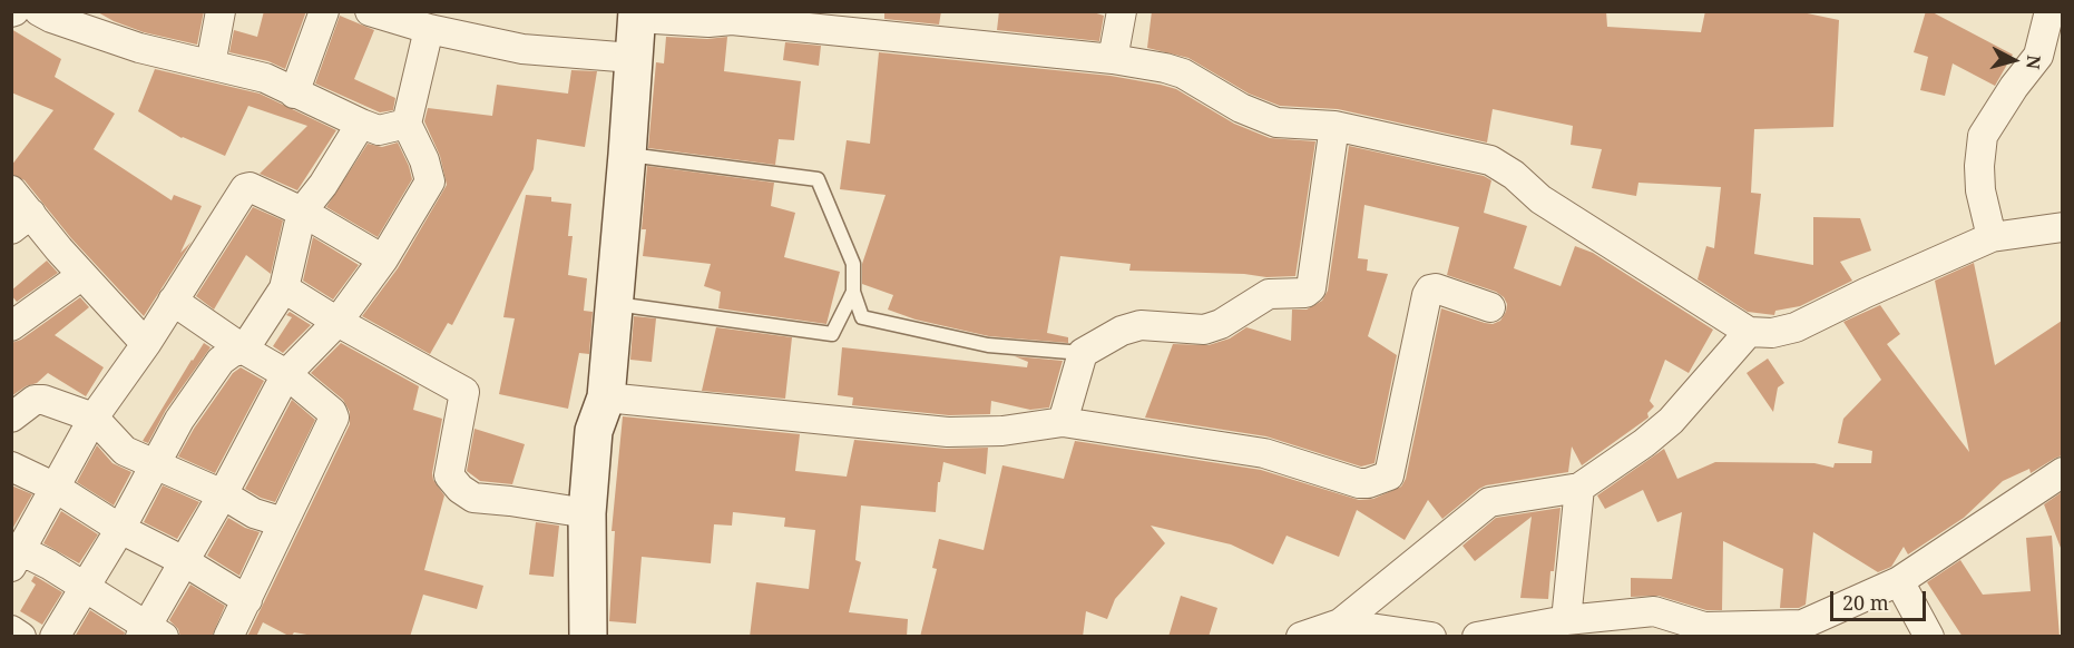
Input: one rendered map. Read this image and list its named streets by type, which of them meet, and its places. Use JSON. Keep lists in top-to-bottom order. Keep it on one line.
{"scale_bar":"20 m","north":"right"}
